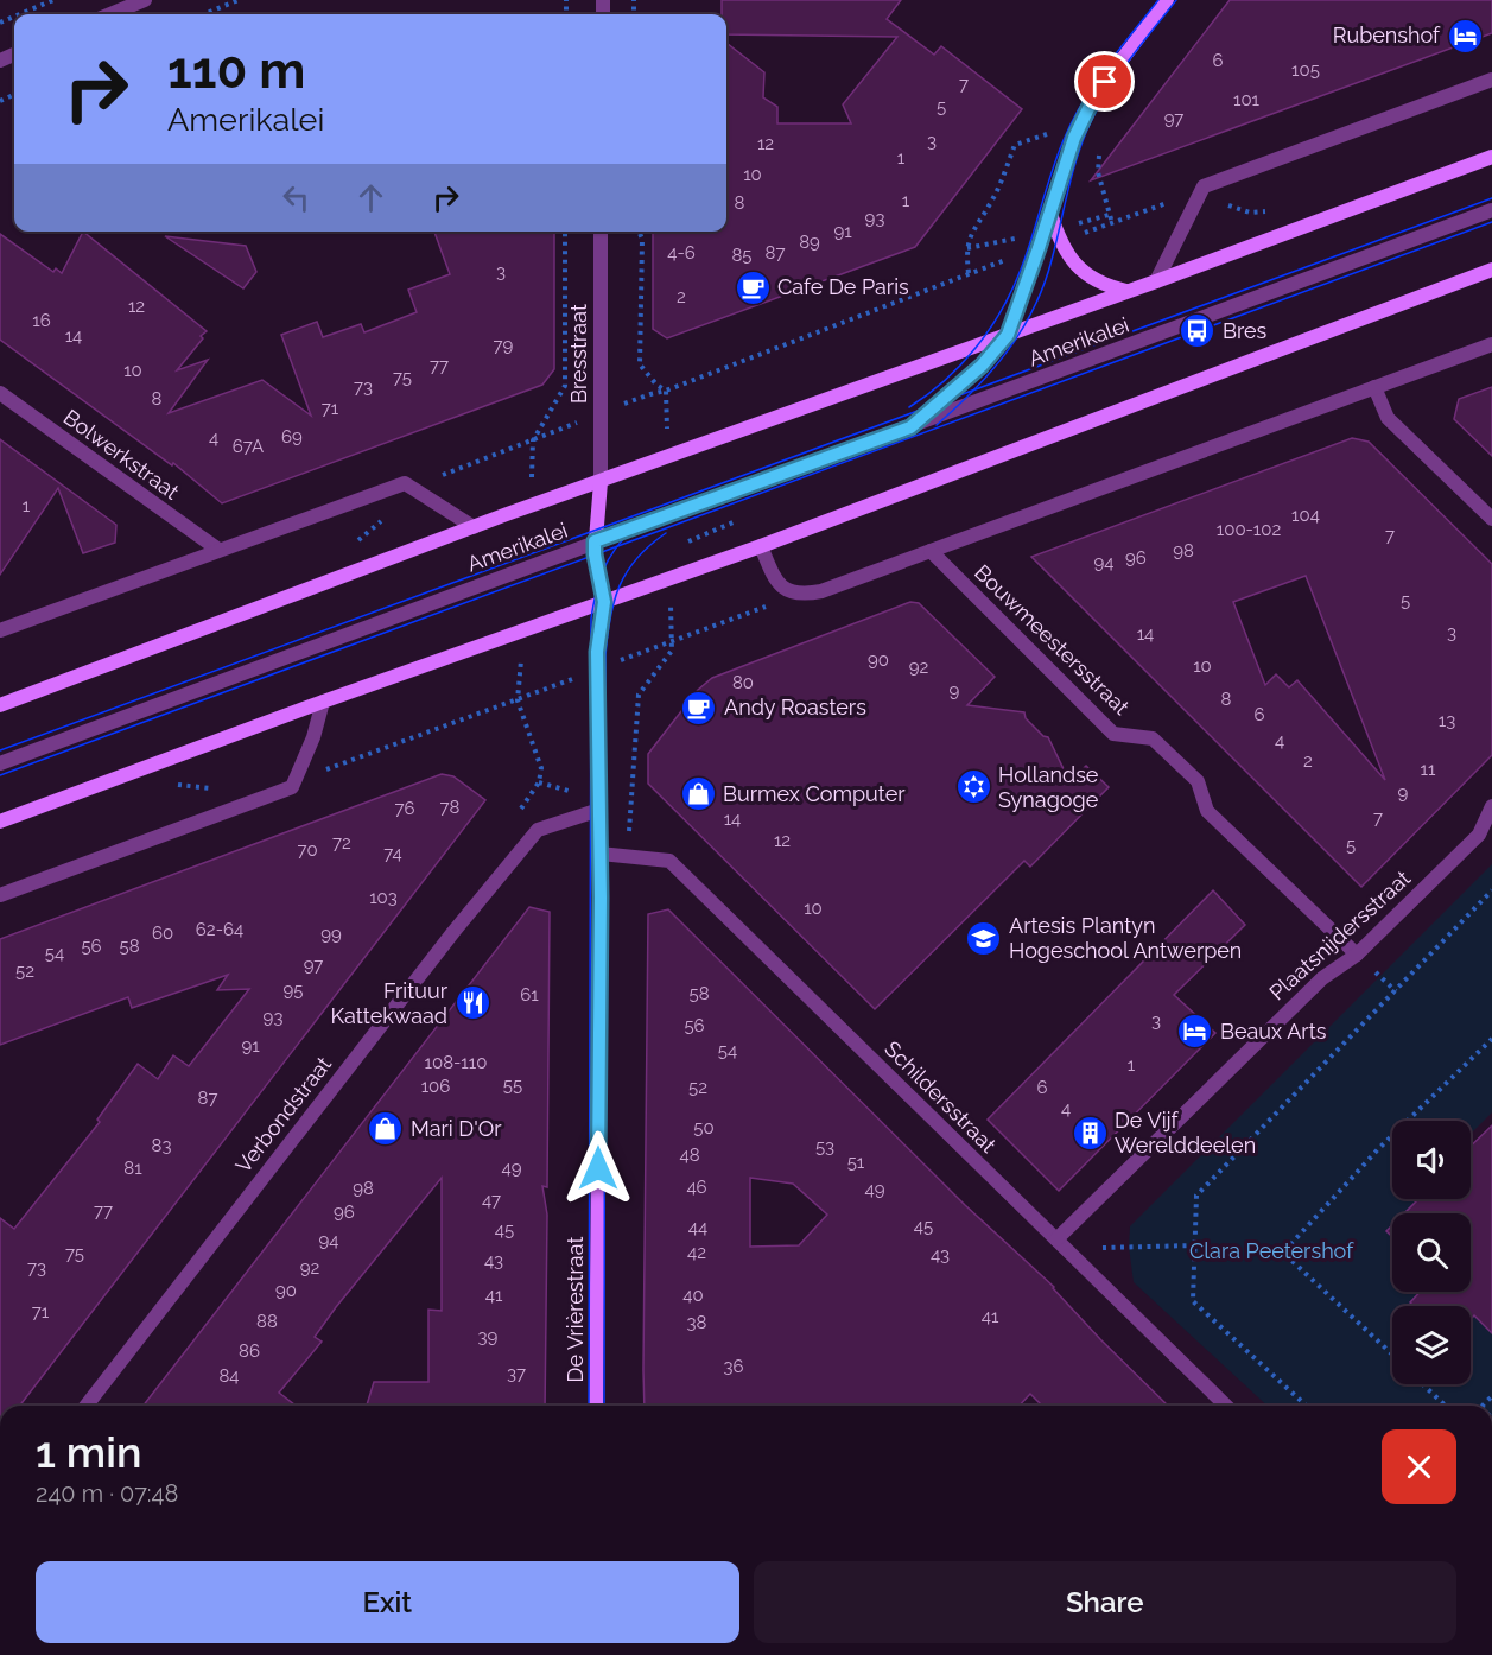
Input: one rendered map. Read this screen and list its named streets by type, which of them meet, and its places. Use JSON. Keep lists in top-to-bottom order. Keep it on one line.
{"streets":{"main road":["Amerikalei","De Vrièrestraat"],"street":["Bresstraat","Bolwerkstraat","Bouwmeestersstraat","Plaatsnijdersstraat","Schildersstraat","Verbondstraat"]},"crossings":[["Amerikalei","Bresstraat"],["Amerikalei","De Vrièrestraat"],["Bresstraat","De Vrièrestraat"],["Bouwmeestersstraat","Plaatsnijdersstraat"],["Plaatsnijdersstraat","Schildersstraat"],["Schildersstraat","De Vrièrestraat"],["Verbondstraat","De Vrièrestraat"]],"parks":["Clara Peetershof"],"places":{"hotel":["Rubenshof","Beaux Arts"],"cafe":["Cafe De Paris","Andy Roasters"],"bus stop":["Bres"],"synagogue":["Hollandse Synagoge"],"shop":["Burmex Computer","Mari D'Or"],"school or university":["Artesis Plantyn Hogeschool Antwerpen"],"restaurant":["Frituur Kattekwaad"],"building":["De Vijf Werelddeelen"]},"house_numbers":["6","105","7","101","5","97","3","12","1","10","1","8","93","91","89","4-6","87","85","3","2","12","16","14","79","77","10","75","73","8","71","69","4","67A","1","104","100-102","7","98","96","94","5","3","14","90","10","92","80","9","8","6","13","4","2","11","9","78","76","7","14","12","72","5","70","74","103","10","62-64","60","99","56","58","54","97","52","95","58","61","93","3","56","91","54","108-110","1","55","106","52","6","87","4","50","83","53","48","51","81","49","46","98","49","47","77","96","45","44","45","94","42","75","43","43","73","92","90","41","40","71","41","88","38","39","86","36","37","84"],"page":{"turn":["110 m","Amerikalei"],"heading":["1 min","240 m · 07:48"],"buttons":["Exit","Share"]}}
